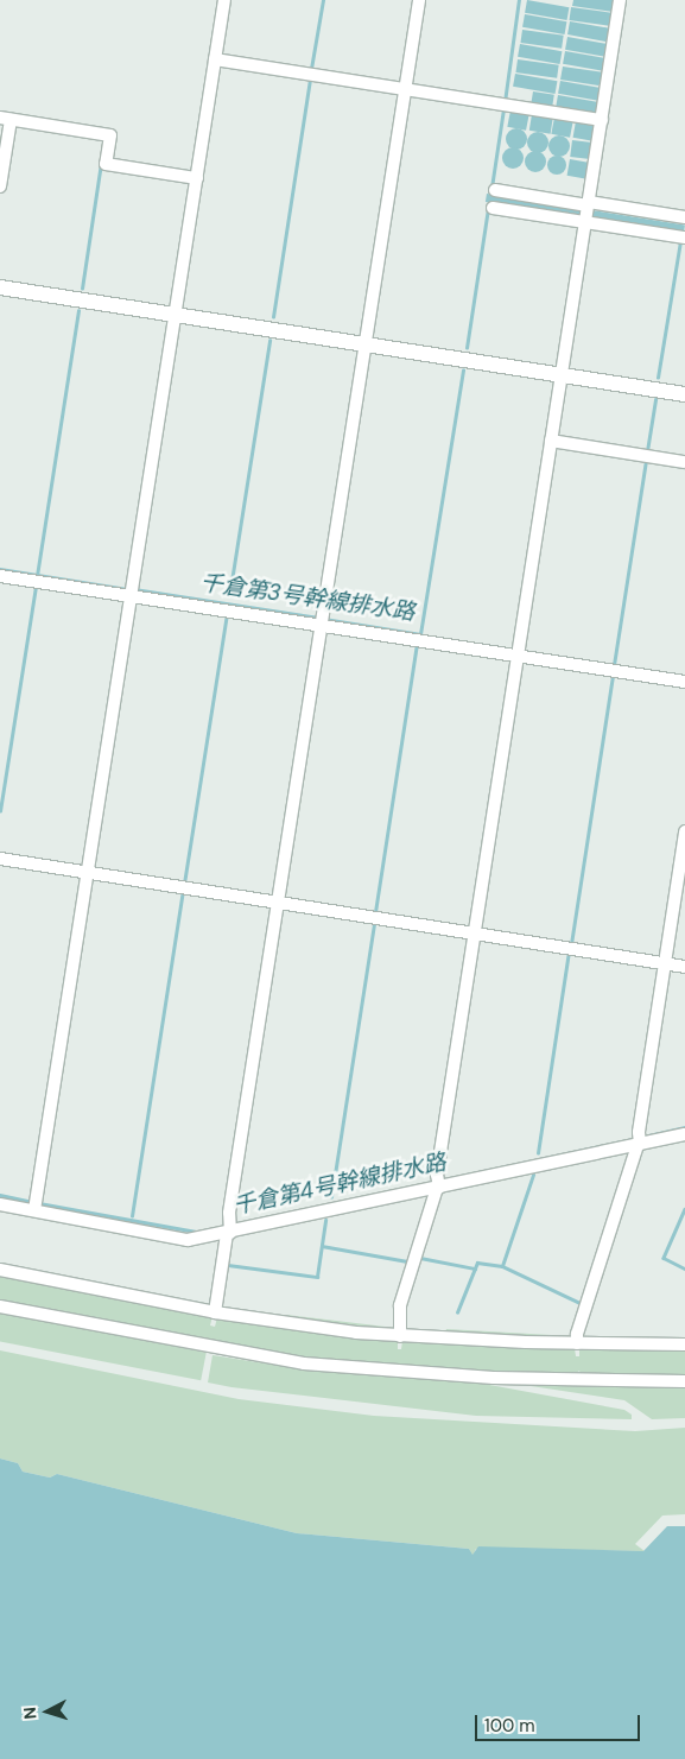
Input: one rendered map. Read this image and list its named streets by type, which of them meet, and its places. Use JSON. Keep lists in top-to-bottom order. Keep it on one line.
{"water":["千倉第3号幹線排水路","千倉第4号幹線排水路"],"scale_bar":"100 m","north":"left"}
